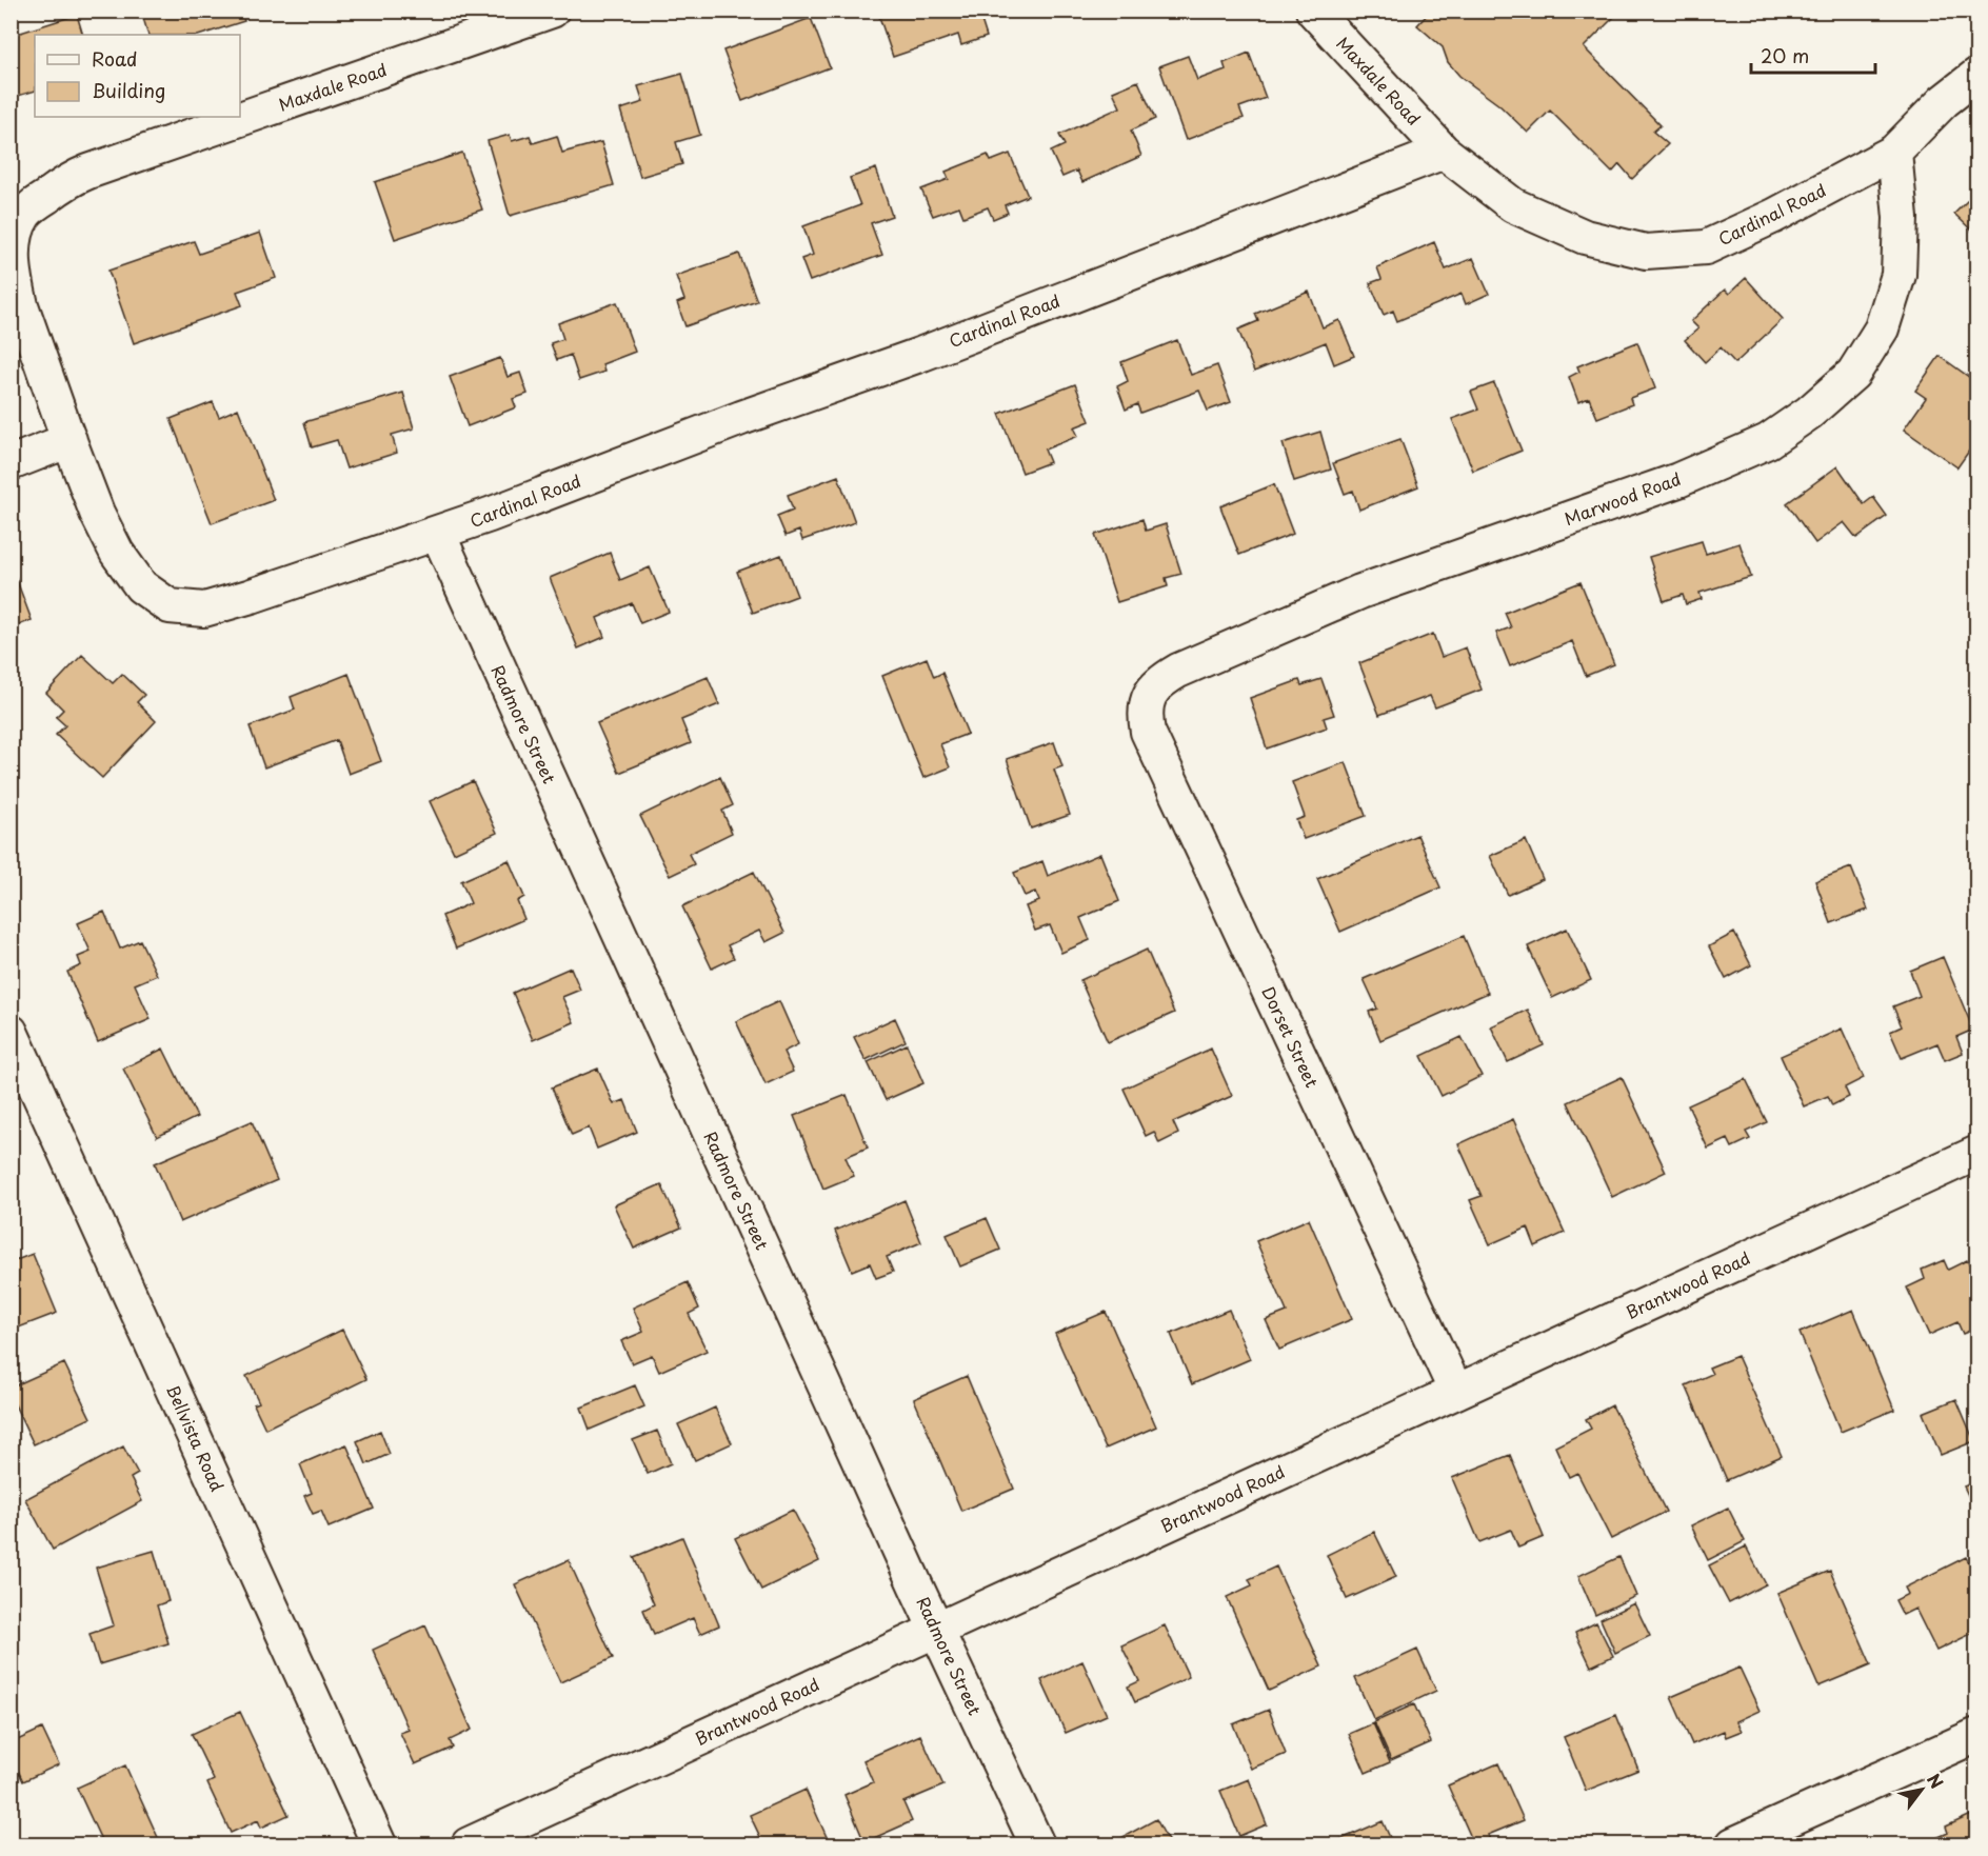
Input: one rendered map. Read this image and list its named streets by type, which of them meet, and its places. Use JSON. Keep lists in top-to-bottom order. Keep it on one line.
{"streets":{"street":["Maxdale Road","Cardinal Road","Marwood Road","Radmore Street","Dorset Street","Brantwood Road","Bellvista Road"]},"crossings":[["Maxdale Road","Cardinal Road"],["Cardinal Road","Marwood Road"],["Cardinal Road","Radmore Street"],["Marwood Road","Dorset Street"],["Radmore Street","Brantwood Road"],["Dorset Street","Brantwood Road"]],"legend":["Road","Building"],"scale_bar":"20 m","north":"top right"}
